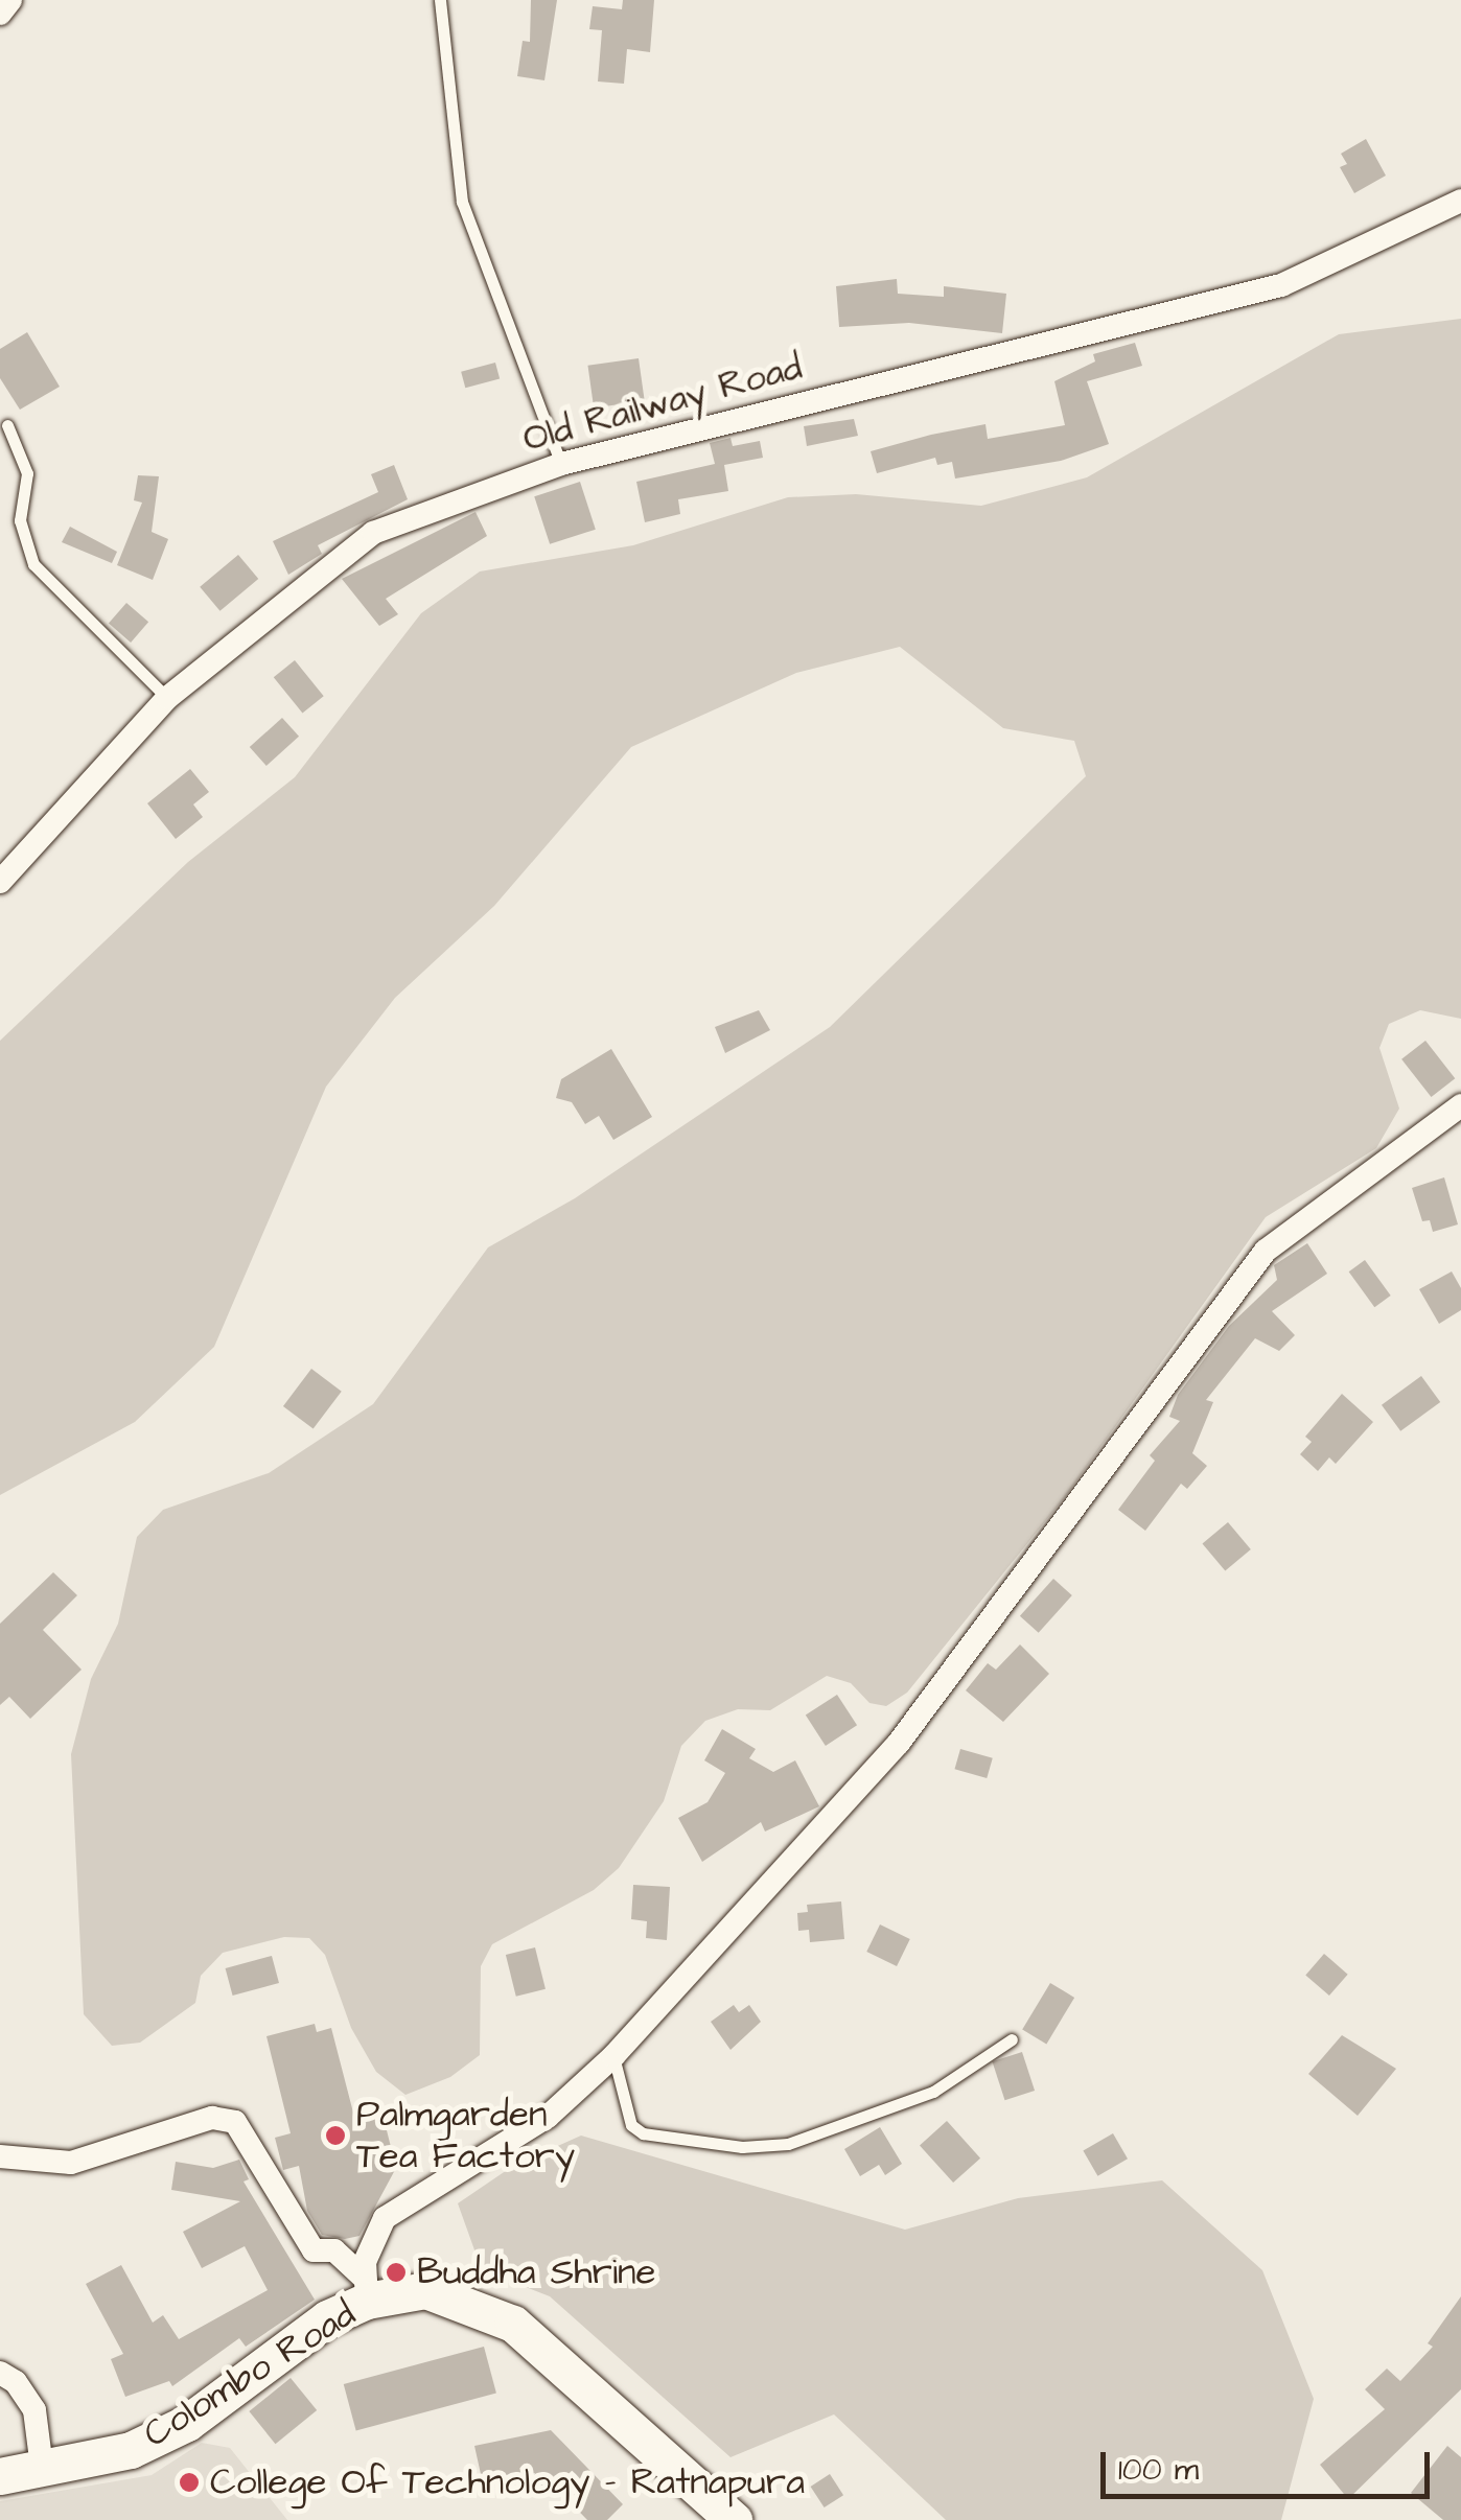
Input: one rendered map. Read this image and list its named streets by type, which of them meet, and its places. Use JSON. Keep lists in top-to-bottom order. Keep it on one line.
{"streets":{"highway":["Colombo Road"],"street":["Old Railway Road"]},"places":["Palmgarden Tea Factory","Buddha Shrine","College Of Technology - Ratnapura"],"scale_bar":"100 m"}
